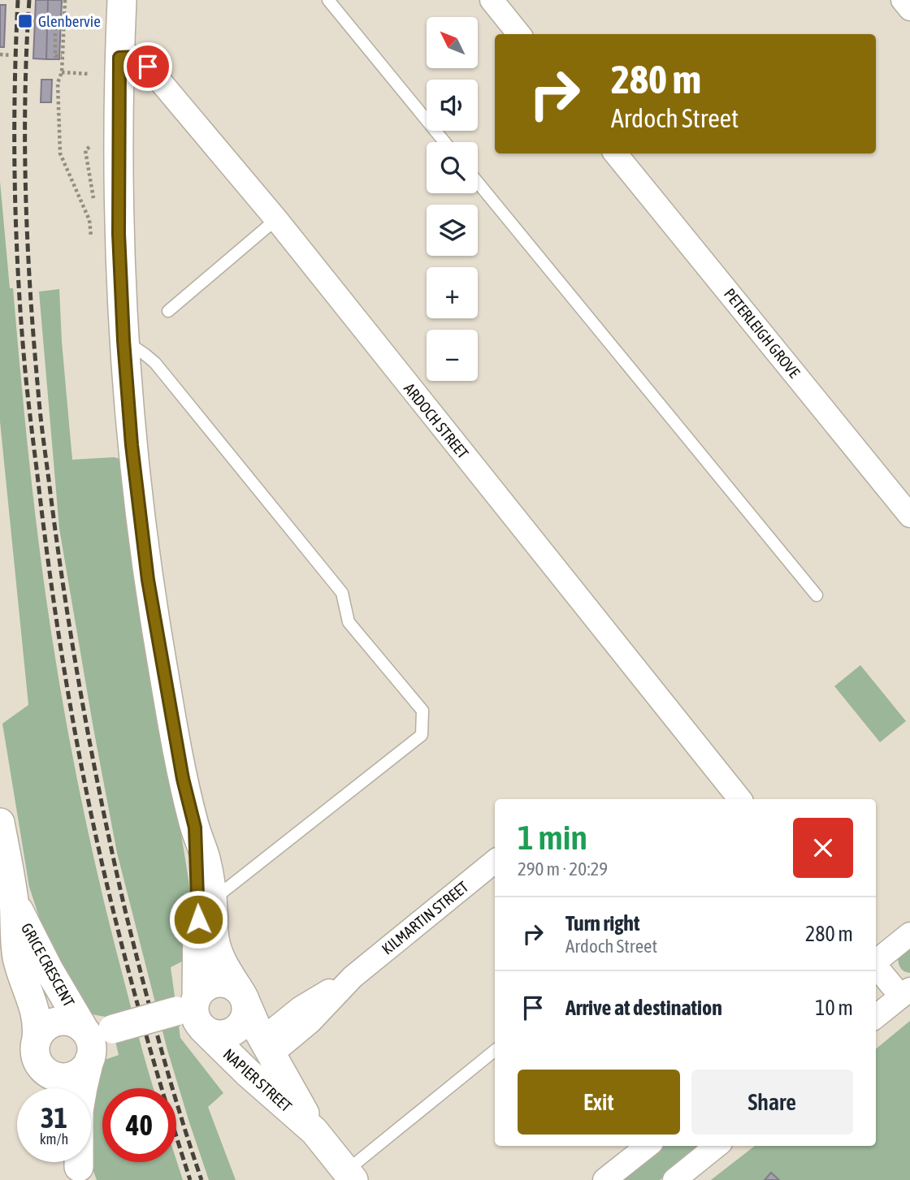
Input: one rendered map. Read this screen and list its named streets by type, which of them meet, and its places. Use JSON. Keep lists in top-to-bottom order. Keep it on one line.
{"streets":{"street":["PETERLEIGH GROVE","ARDOCH STREET","KILMARTIN STREET","GRICE CRESCENT","NAPIER STREET"]},"crossings":[["KILMARTIN STREET","NAPIER STREET"]],"places":{"transit":["Glenbervie"]},"north":"top left","page":{"map_buttons":["+","−"],"turn":["280 m","Ardoch Street"],"heading":["1 min","290 m · 20:29"],"list":[{"name":"Turn right","note":"Ardoch Street","value":"280 m"},{"name":"Arrive at destination","value":"10 m"}],"buttons":["Exit","Share"],"speed":"31 km/h","limit":"40"}}
